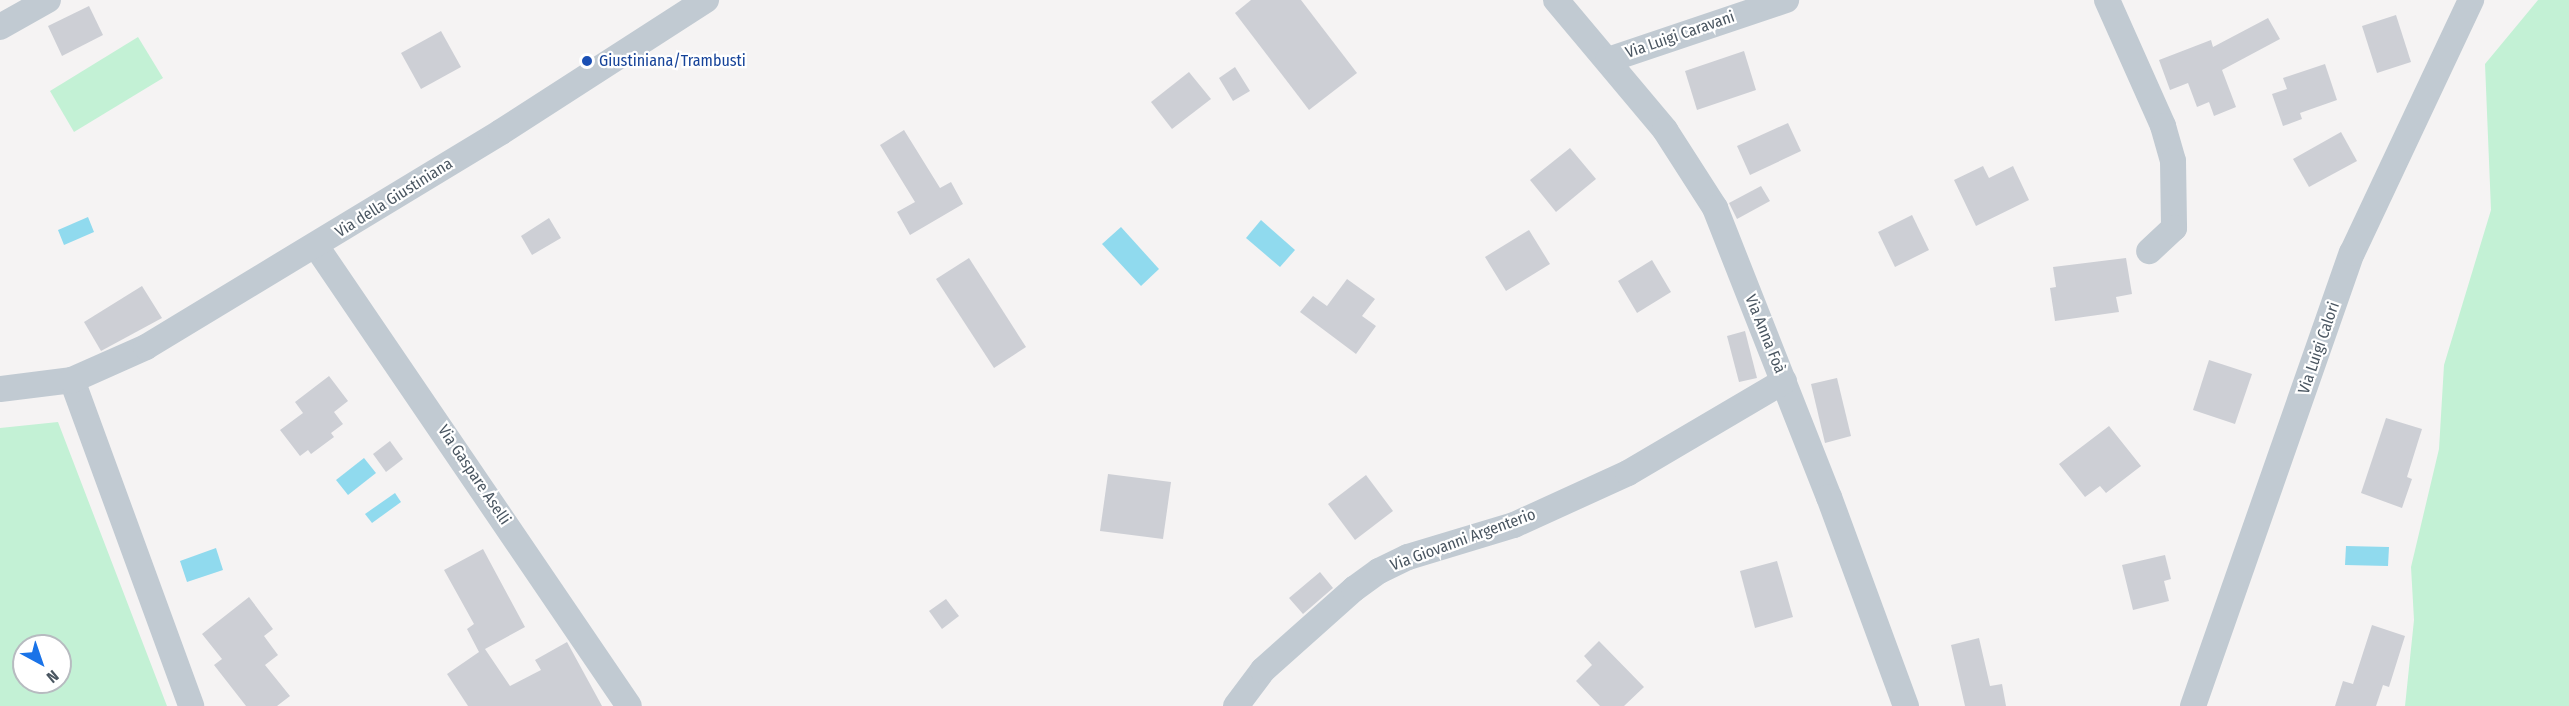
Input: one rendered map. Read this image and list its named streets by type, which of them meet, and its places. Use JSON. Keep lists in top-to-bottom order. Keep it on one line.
{"streets":{"street":["Via Luigi Caravani","Via della Giustiniana","Via Anna Foà","Via Luigi Calori","Via Gaspare Aselli","Via Giovanni Argenterio"]},"crossings":[["Via Luigi Caravani","Via Anna Foà"],["Via della Giustiniana","Via Gaspare Aselli"],["Via Anna Foà","Via Giovanni Argenterio"]],"places":["Giustiniana/Trambusti"],"north":"bottom right"}
